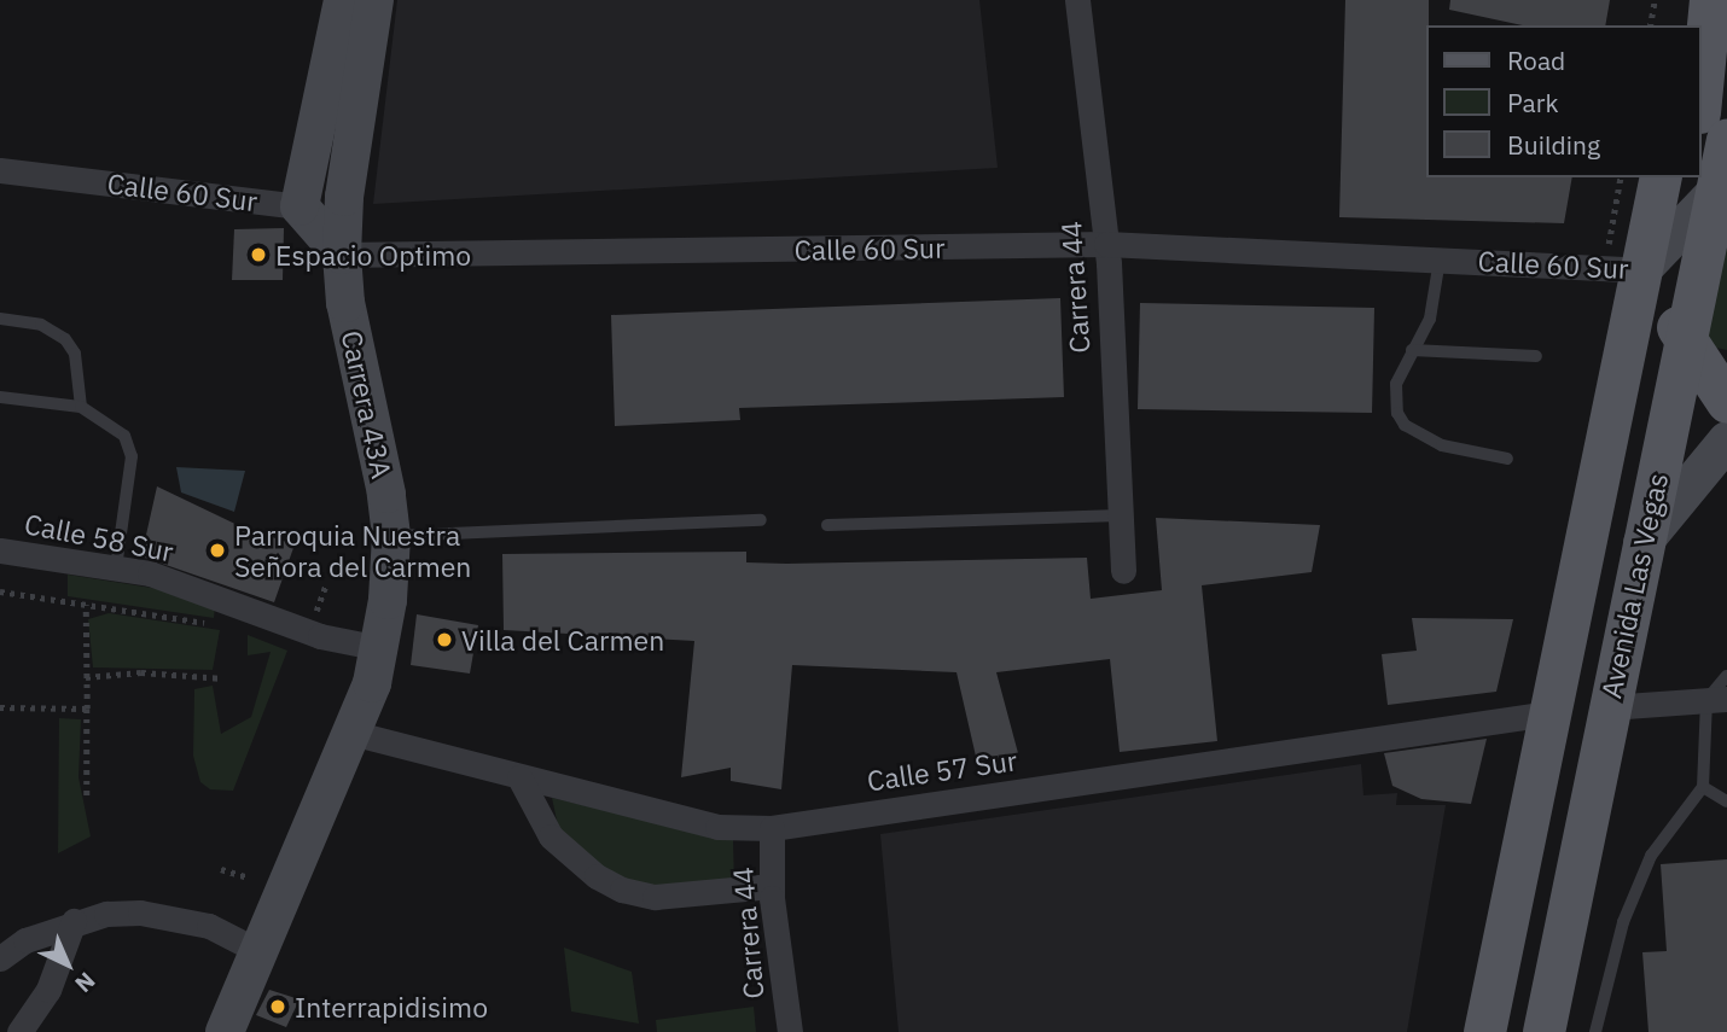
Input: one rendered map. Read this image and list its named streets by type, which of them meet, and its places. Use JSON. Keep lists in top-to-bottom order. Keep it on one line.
{"streets":{"main road":["Calle 60 Sur","Carrera 43A","Avenida Las Vegas"],"street":["Carrera 44","Calle 58 Sur","Calle 57 Sur"]},"crossings":[["Calle 60 Sur","Carrera 44"],["Calle 60 Sur","Carrera 43A"],["Calle 60 Sur","Avenida Las Vegas"],["Carrera 44","Calle 57 Sur"],["Carrera 43A","Calle 58 Sur"],["Carrera 43A","Calle 57 Sur"],["Avenida Las Vegas","Calle 57 Sur"]],"places":["Espacio Optimo","Parroquia Nuestra Señora del Carmen","Villa del Carmen","Interrapidisimo"],"legend":["Road","Park","Building"],"north":"bottom right"}
